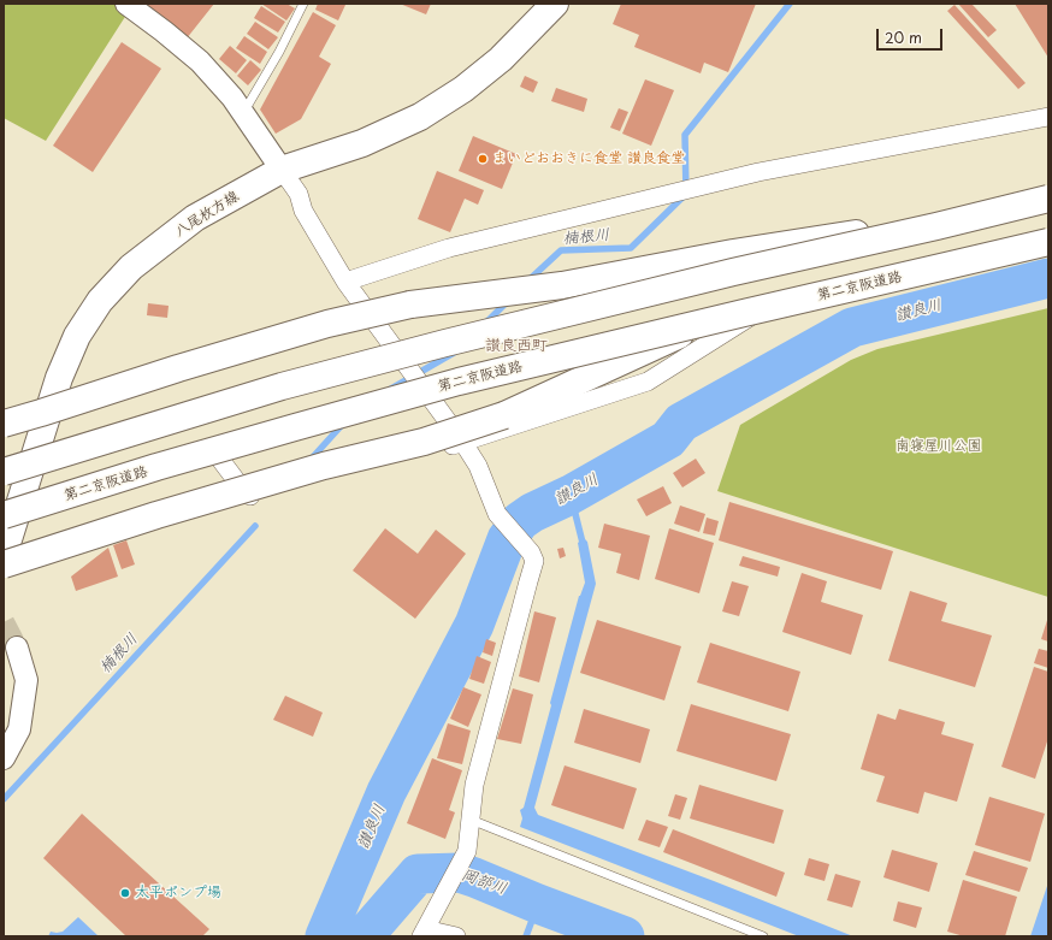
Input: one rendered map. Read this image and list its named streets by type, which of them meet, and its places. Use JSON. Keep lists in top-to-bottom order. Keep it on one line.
{"streets":{"main road":["八尾枚方線","第二京阪道路"]},"districts":["讃良西町"],"water":["楠根川","讃良川","岡部川"],"parks":["南寝屋川公園"],"places":["まいどおおきに食堂 讃良食堂","太平ポンプ場"],"scale_bar":"20 m"}
